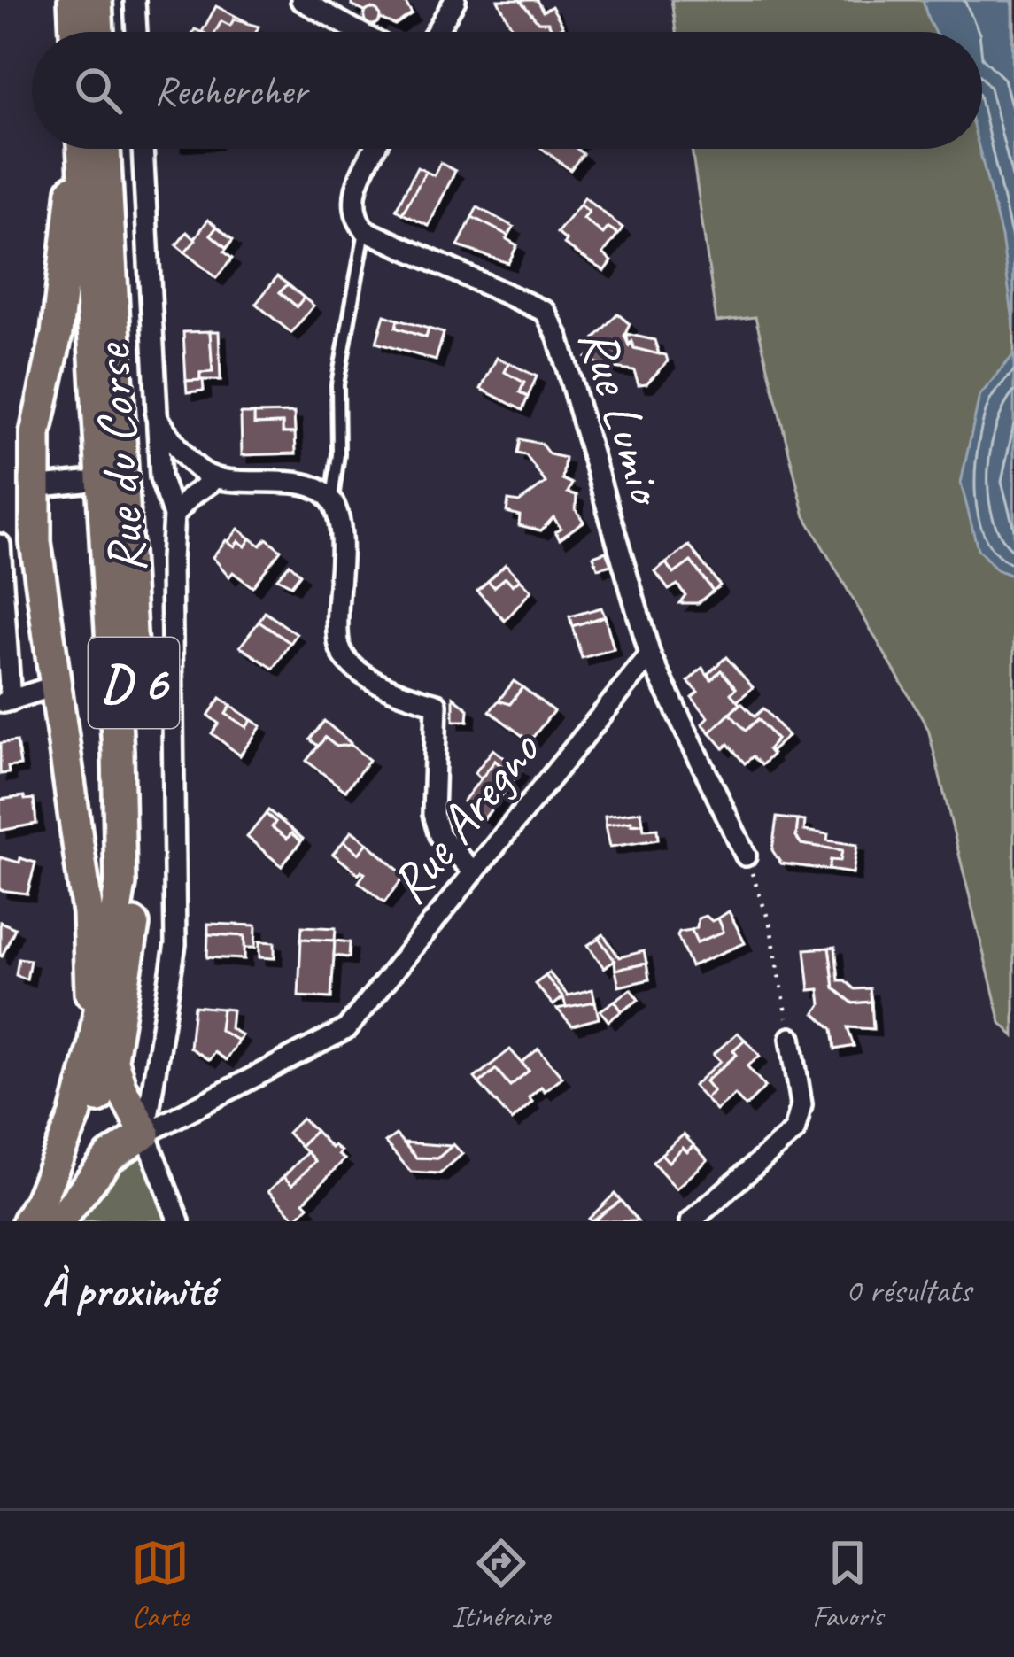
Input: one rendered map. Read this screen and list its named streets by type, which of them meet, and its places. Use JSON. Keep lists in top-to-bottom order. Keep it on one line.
{"streets":{"main road":["D 6"],"street":["Rue Lumio","Rue du Corse","Rue Aregno"]},"crossings":[["Rue Lumio","Rue Aregno"],["Rue du Corse","Rue Aregno"]],"page":{"search":"Rechercher","heading":["À proximité","0 résultats"],"nav":["Carte","Itinéraire","Favoris"]}}
